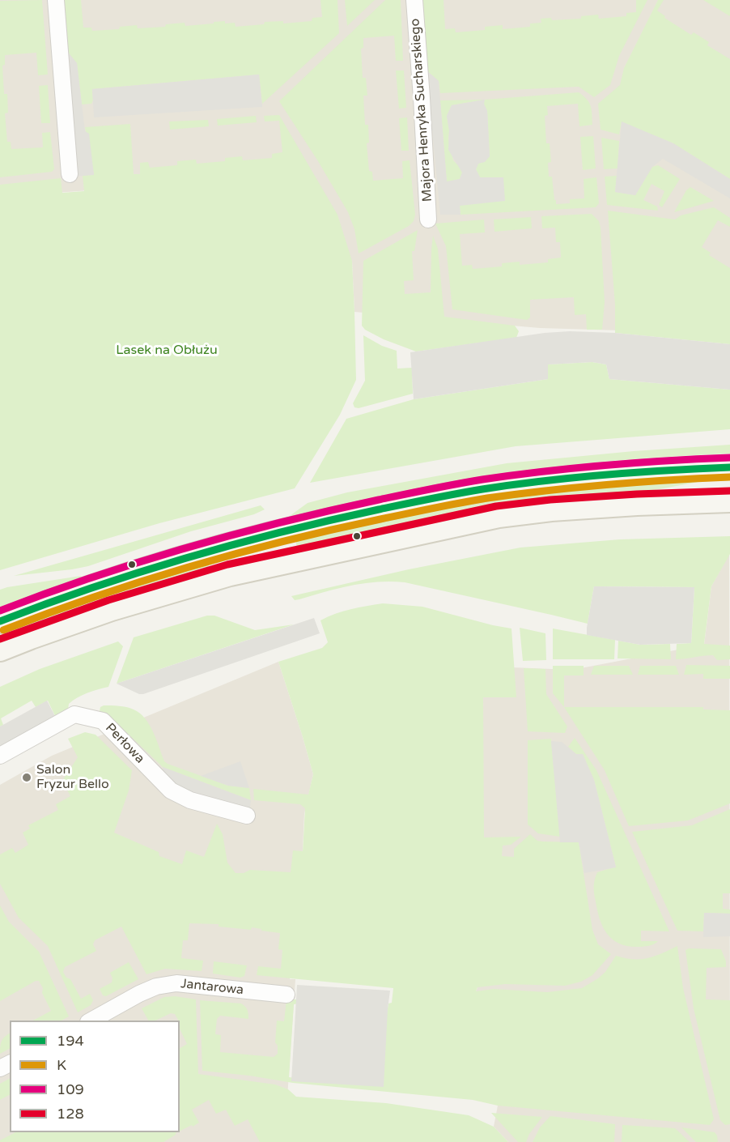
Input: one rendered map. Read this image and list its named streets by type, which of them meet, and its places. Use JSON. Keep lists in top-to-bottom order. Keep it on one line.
{"streets":{"street":["Majora Henryka Sucharskiego","Perłowa","Jantarowa"]},"parks":["Lasek na Obłużu"],"places":["Salon Fryzur Bello"],"lines":["transit line 109","transit line 194","transit line K","transit line 128"],"legend":["194","K","109","128"]}
